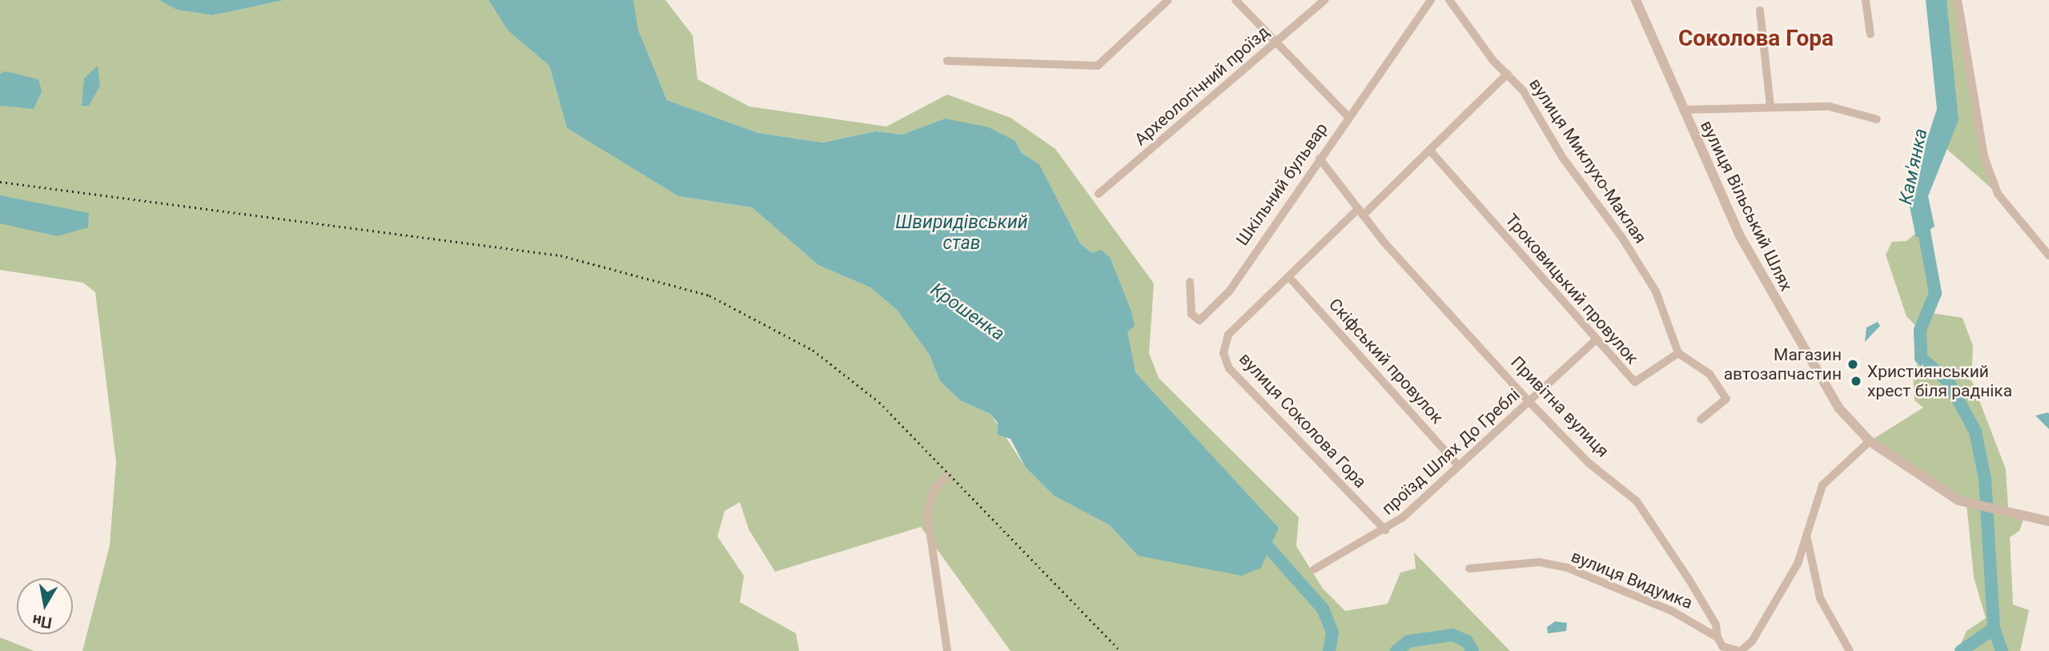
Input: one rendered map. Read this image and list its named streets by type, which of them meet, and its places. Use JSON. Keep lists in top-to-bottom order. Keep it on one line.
{"streets":{"street":["Археологічний проїзд","вулиця Миклухо-Маклая","Шкільний бульвар","вулиця Вільський Шлях","Троковицький провулок","Скіфський провулок","Привітна вулиця","вулиця Соколова Гора","проїзд Шлях До Греблі","вулиця Видумка"]},"crossings":[["вулиця Миклухо-Маклая","Троковицький провулок"],["вулиця Миклухо-Маклая","вулиця Соколова Гора"],["Шкільний бульвар","Привітна вулиця"],["вулиця Вільський Шлях","вулиця Видумка"],["Троковицький провулок","вулиця Соколова Гора"],["Троковицький провулок","проїзд Шлях До Греблі"],["Скіфський провулок","вулиця Соколова Гора"],["Скіфський провулок","проїзд Шлях До Греблі"],["Привітна вулиця","вулиця Соколова Гора"],["Привітна вулиця","проїзд Шлях До Греблі"],["Привітна вулиця","вулиця Видумка"],["вулиця Соколова Гора","проїзд Шлях До Греблі"]],"districts":["Соколова Гора"],"water":["Кам'янка","Швиридівський став","Крошенка"],"places":["Магазин автозапчастин","Християнський хрест біля радніка"],"north":"bottom"}
